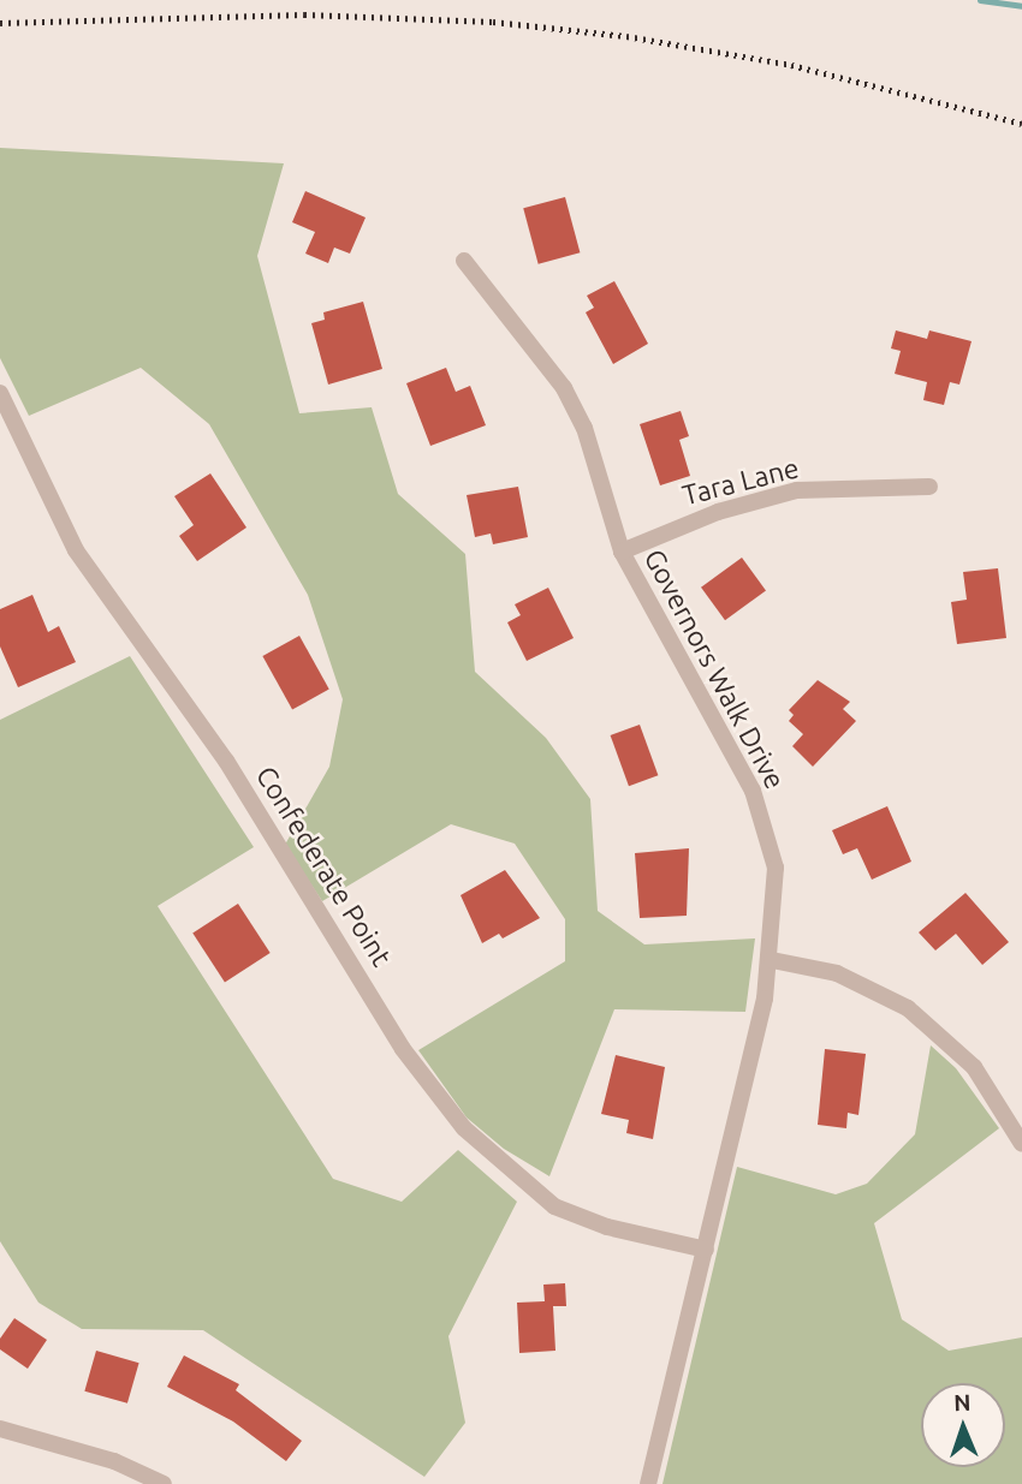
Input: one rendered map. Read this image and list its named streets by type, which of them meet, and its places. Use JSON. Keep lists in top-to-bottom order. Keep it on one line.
{"streets":{"street":["Tara Lane","Governors Walk Drive","Confederate Point"]},"crossings":[["Tara Lane","Governors Walk Drive"],["Governors Walk Drive","Confederate Point"]],"north":"top"}
